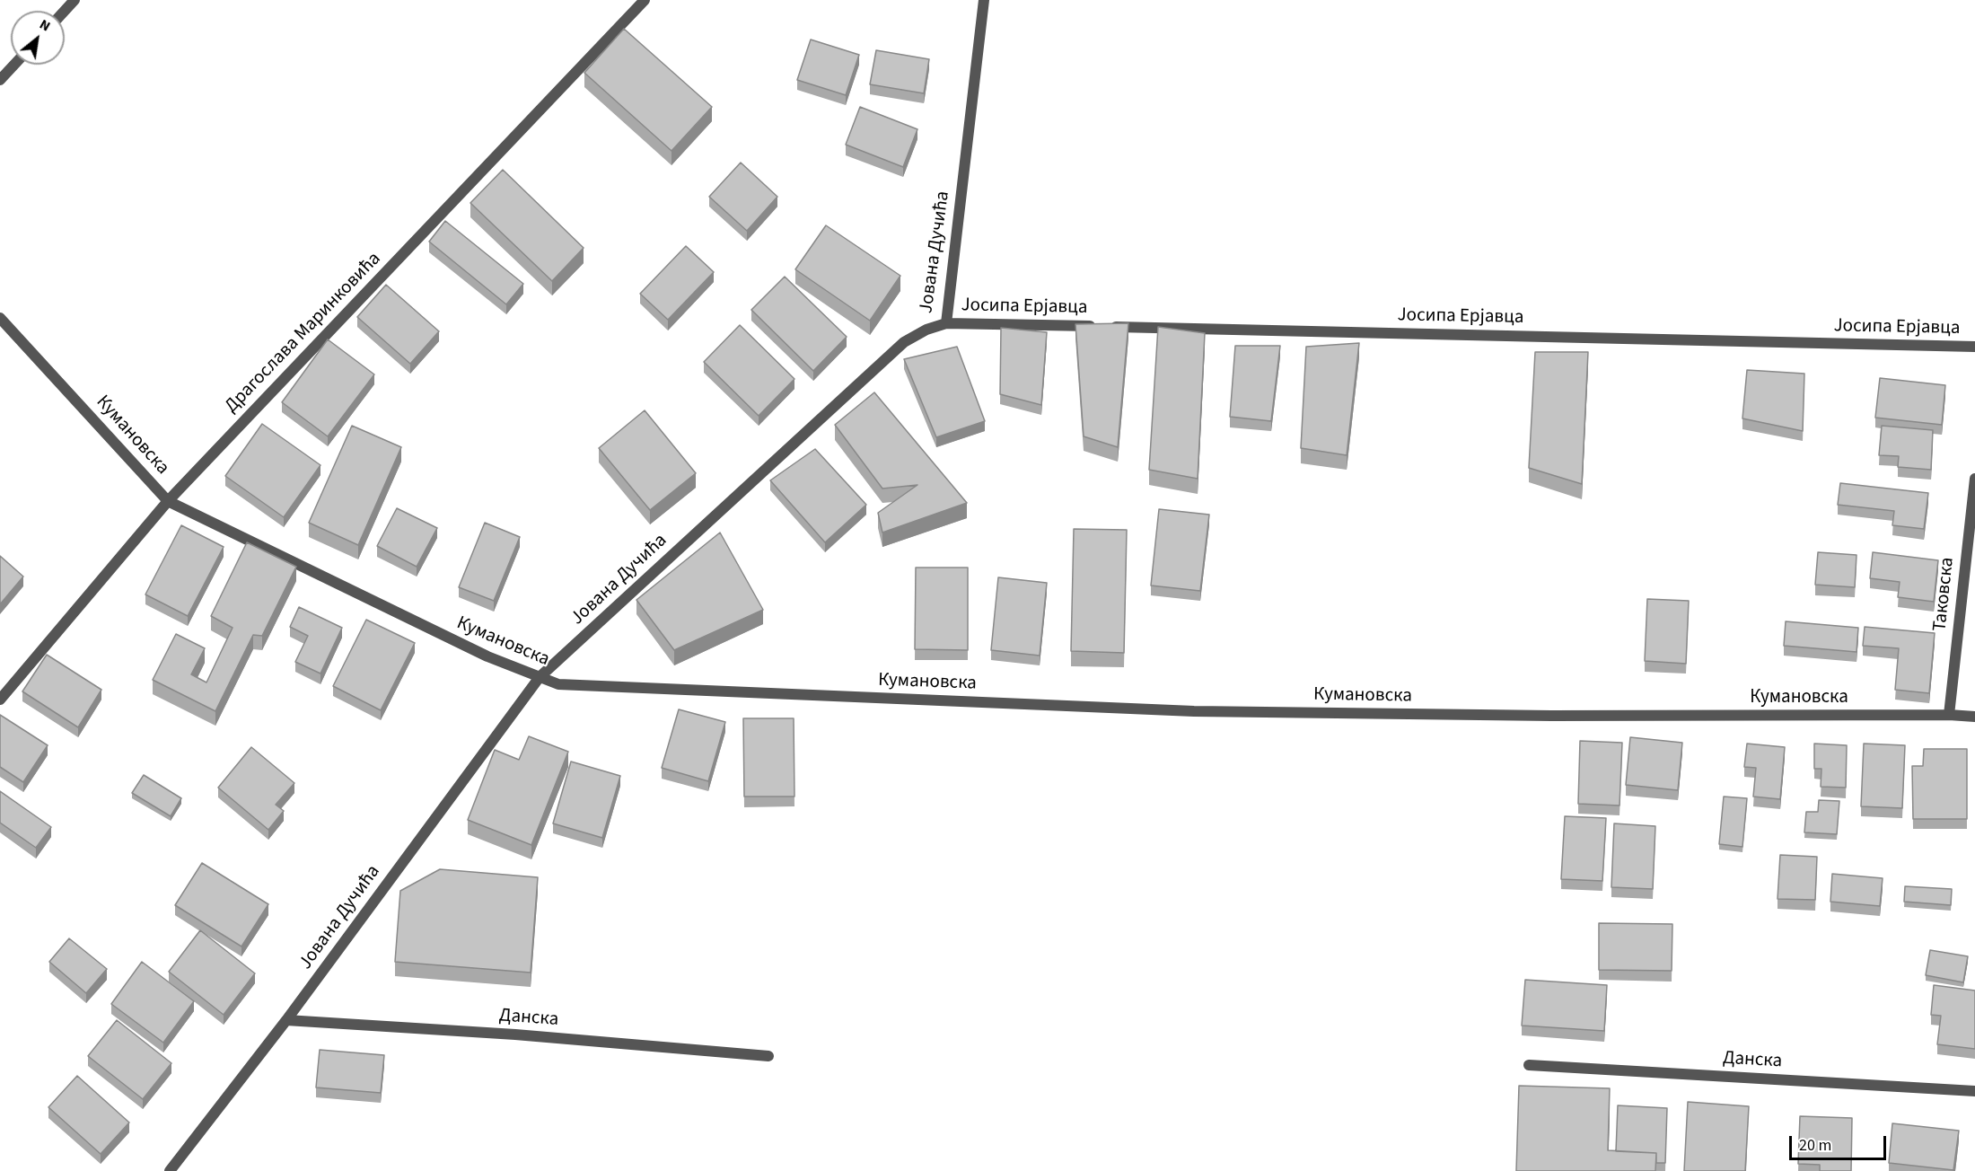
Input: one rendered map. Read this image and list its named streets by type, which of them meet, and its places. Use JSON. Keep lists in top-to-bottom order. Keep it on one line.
{"streets":{"street":["Јована Дучића","Јосипа Ерјавца","Драгослава Маринковића","Кумановска","Таковска","Данска"]},"crossings":[["Јована Дучића","Јосипа Ерјавца"],["Јована Дучића","Кумановска"],["Јована Дучића","Данска"],["Драгослава Маринковића","Кумановска"],["Кумановска","Таковска"]],"scale_bar":"20 m","north":"top right"}
